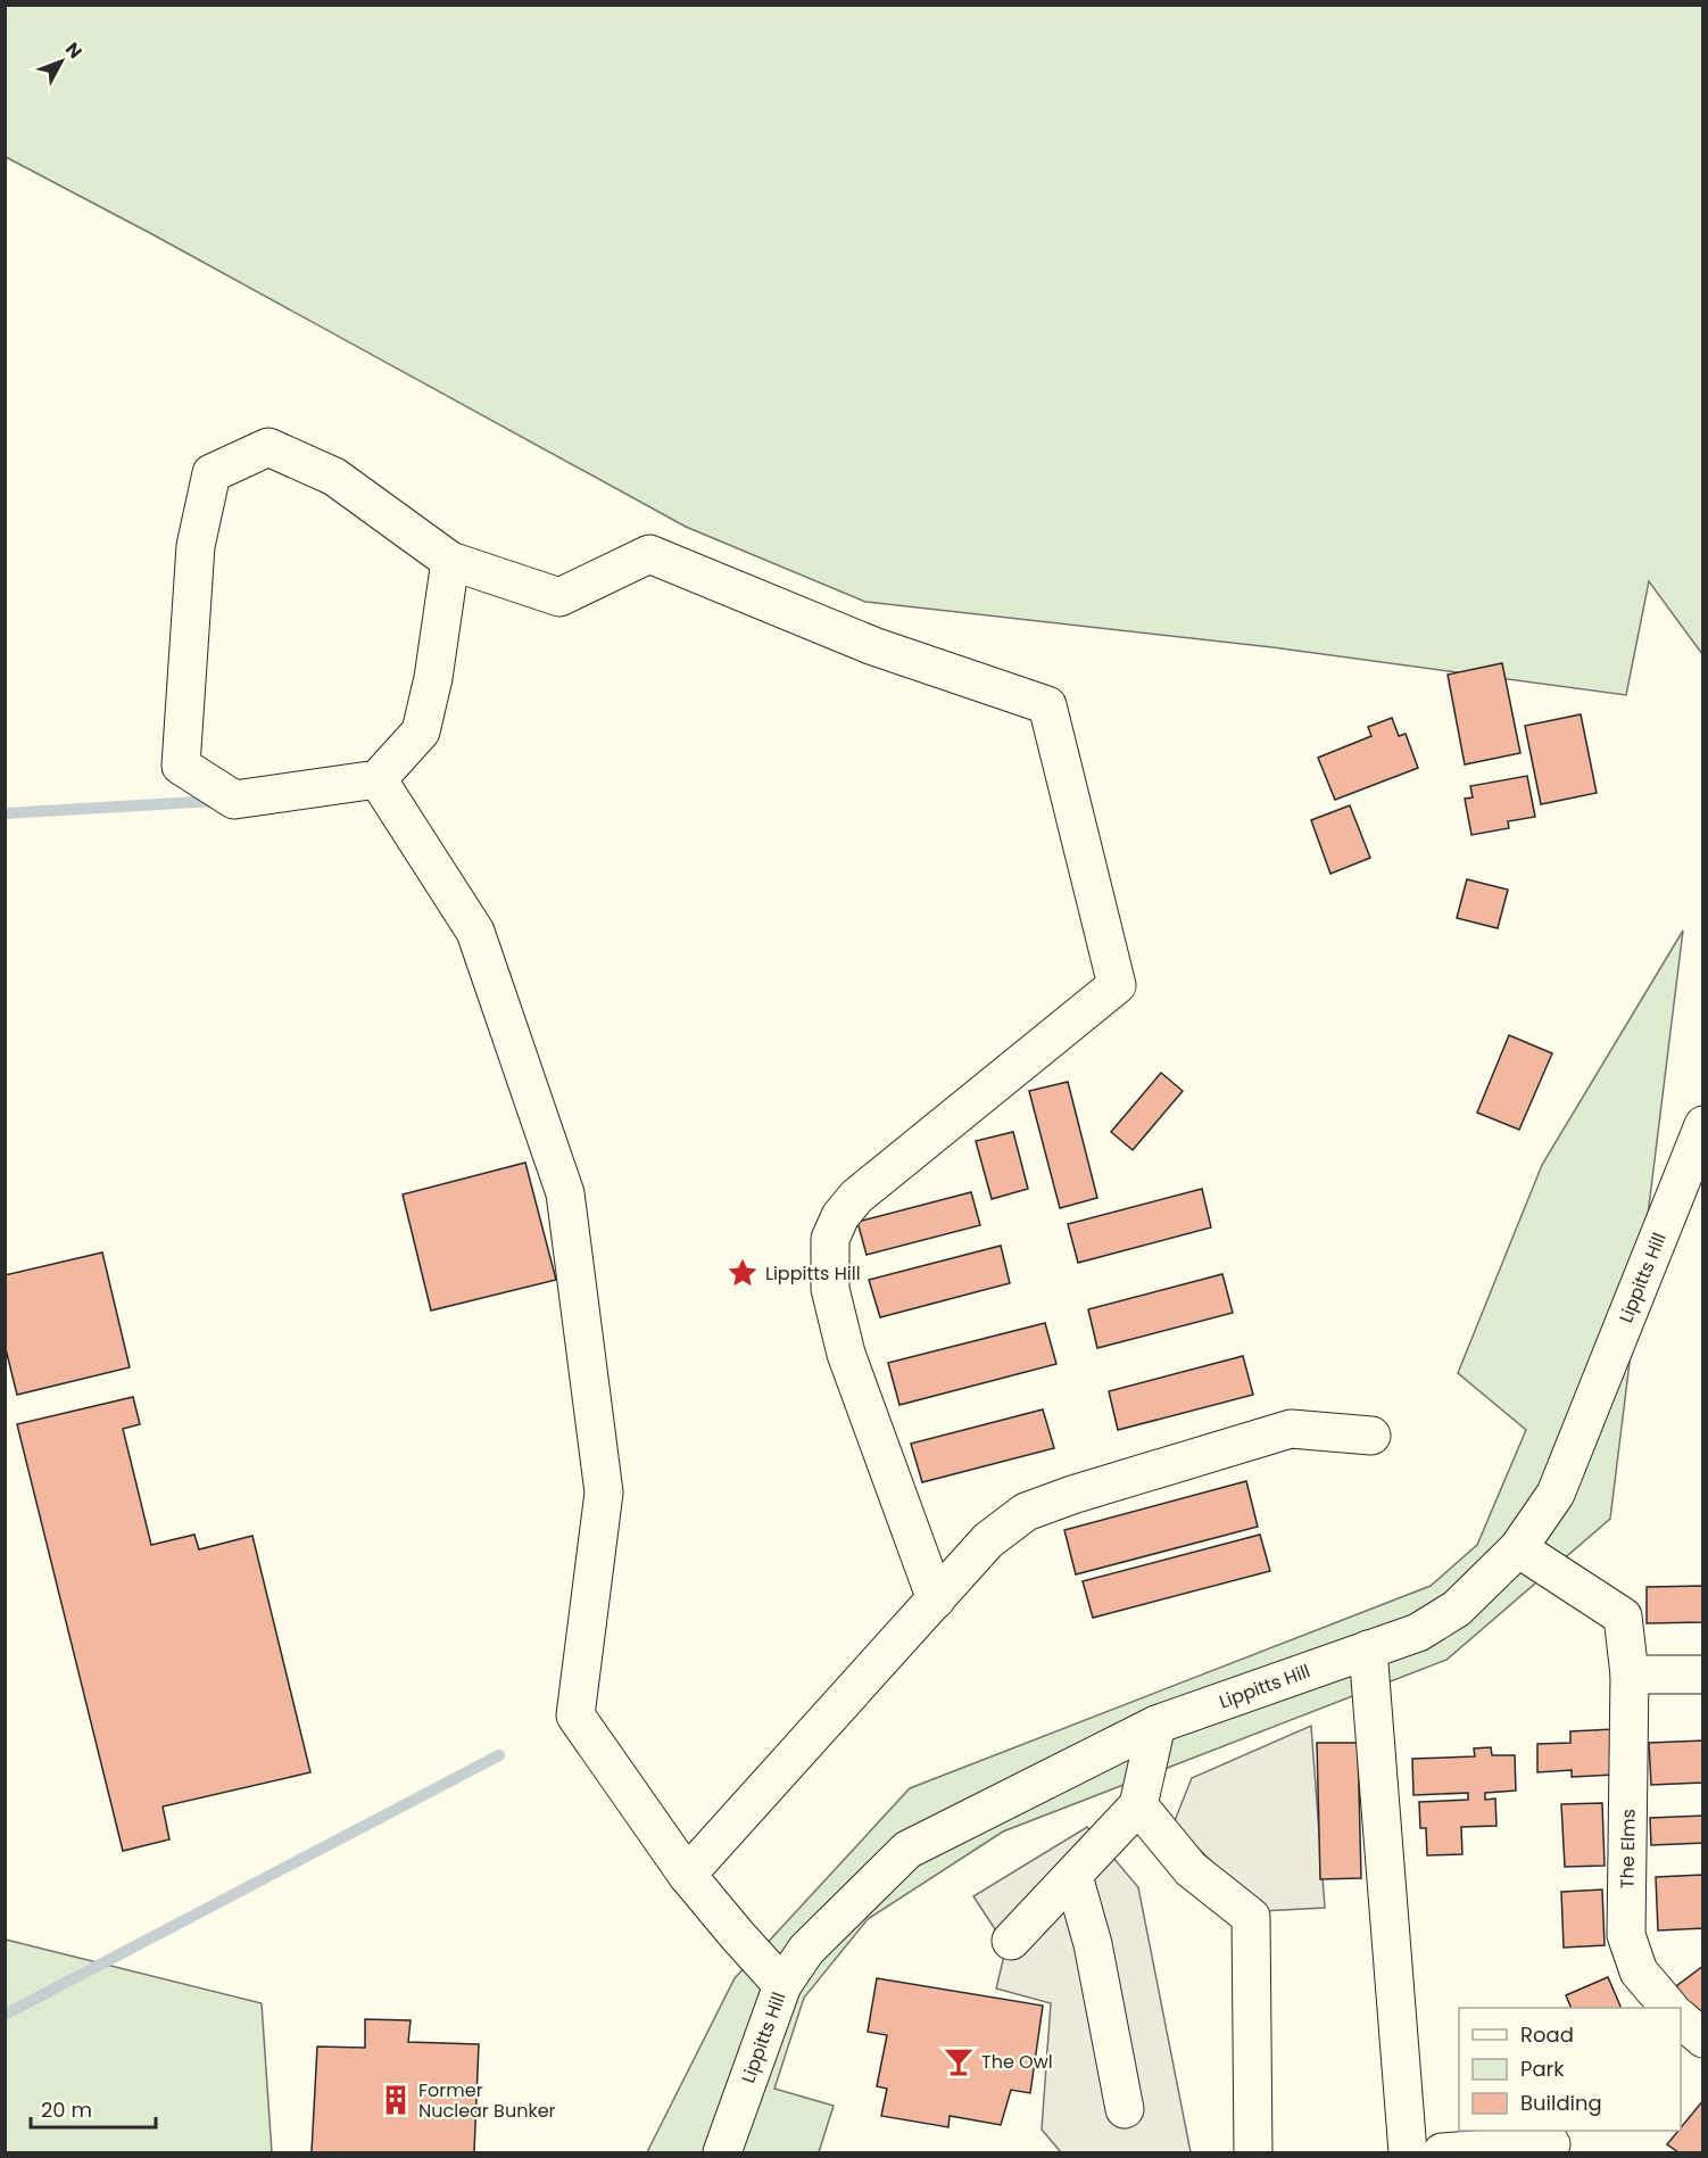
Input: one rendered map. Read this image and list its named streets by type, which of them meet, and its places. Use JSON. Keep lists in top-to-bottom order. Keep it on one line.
{"streets":{"street":["Lippitts Hill","The Elms"]},"crossings":[["Lippitts Hill","The Elms"]],"places":{"place":["Lippitts Hill"],"bar":["The Owl"],"building":["Former Nuclear Bunker"]},"legend":["Road","Park","Building"],"scale_bar":"20 m","north":"top right"}
